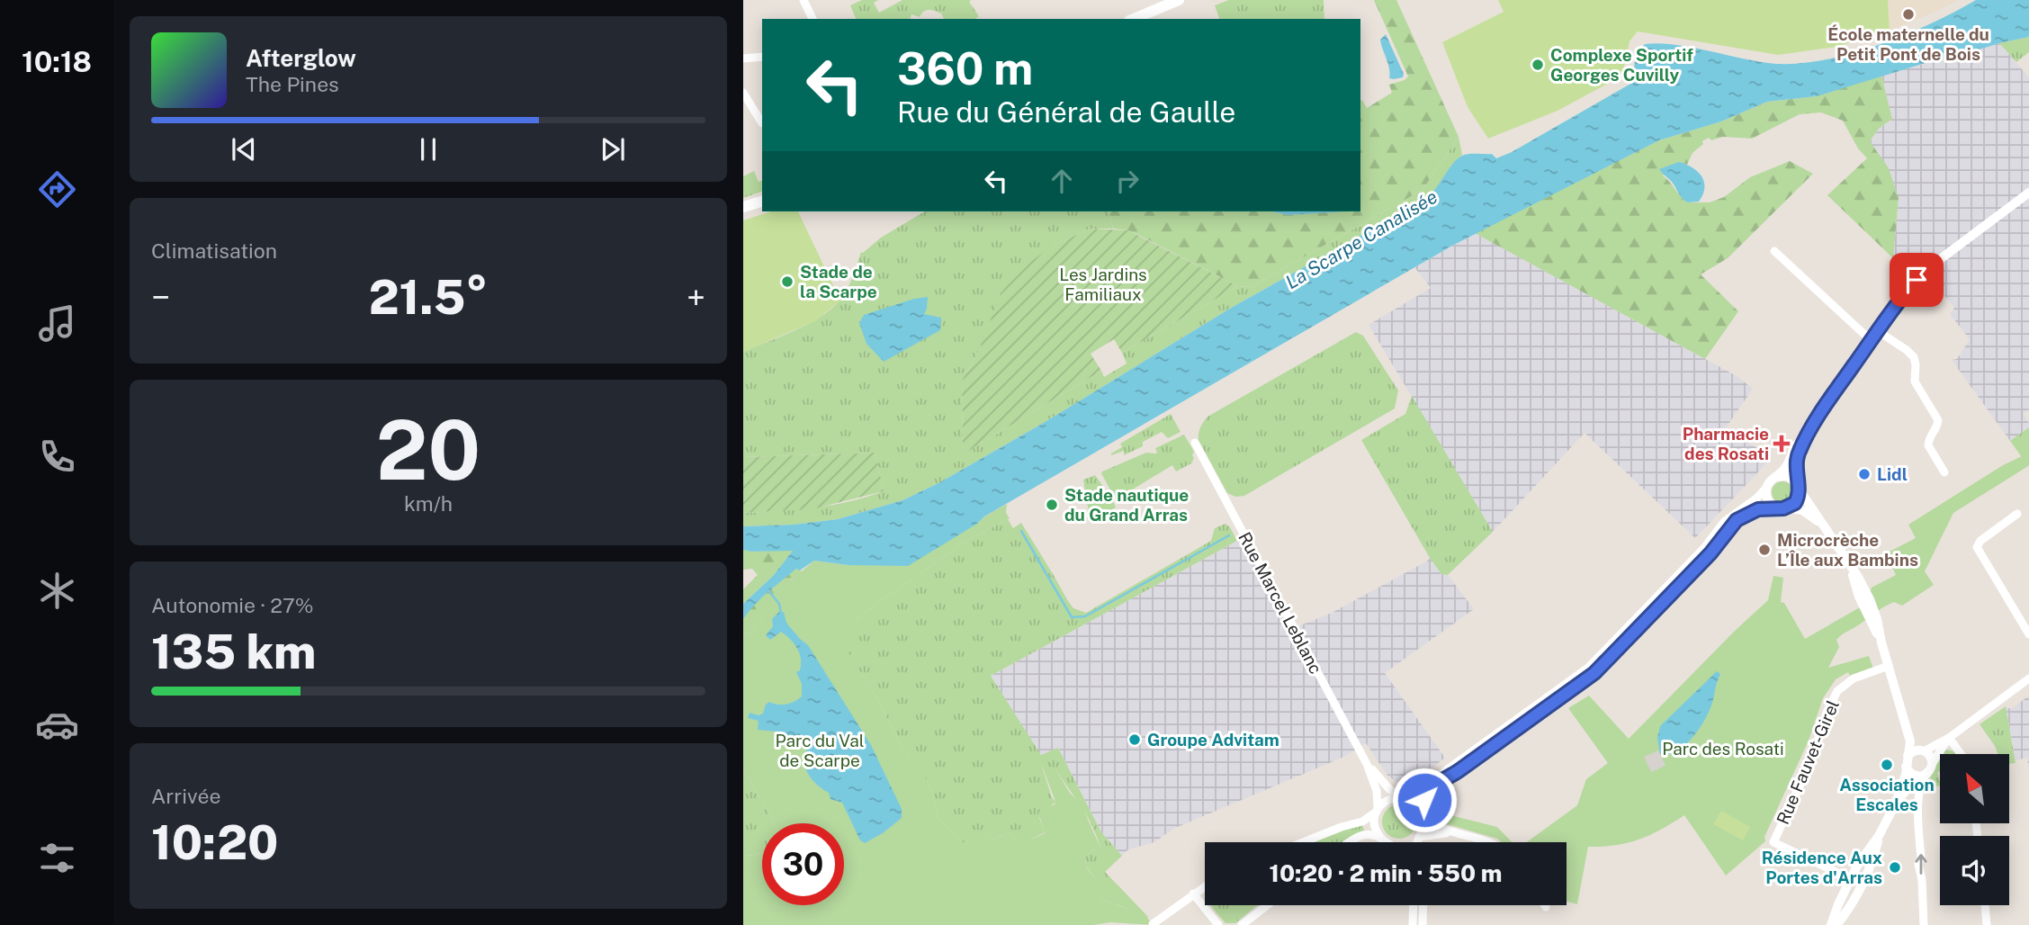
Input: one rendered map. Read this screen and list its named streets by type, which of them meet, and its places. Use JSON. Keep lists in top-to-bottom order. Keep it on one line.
{"streets":{"street":["Rue Marcel Leblanc","Rue Fauvet-Girel"]},"water":["La Scarpe Canalisée"],"parks":["Les Jardins Familiaux","Parc du Val de Scarpe","Parc des Rosati"],"places":{"other":["École maternelle du Petit Pont de Bois","Complexe Sportif Georges Cuvilly","Stade de la Scarpe","Lidl","Stade nautique du Grand Arras","Microcrèche L’Île aux Bambins","Groupe Advitam","Association Escales","Résidence Aux Portes d'Arras"],"health":["Pharmacie des Rosati"]},"north":"top left","page":{"tabs":"10:18","turn":["360 m","Rue du Général de Gaulle"],"song":["Afterglow","The Pines"],"tile":["Climatisation",["20","km/h"],["Autonomie · 27%","135 km"],["Arrivée","10:20"]],"heat":["−","21.5°","+"],"limit":"30","trip":"10:20 · 2 min · 550 m"}}
